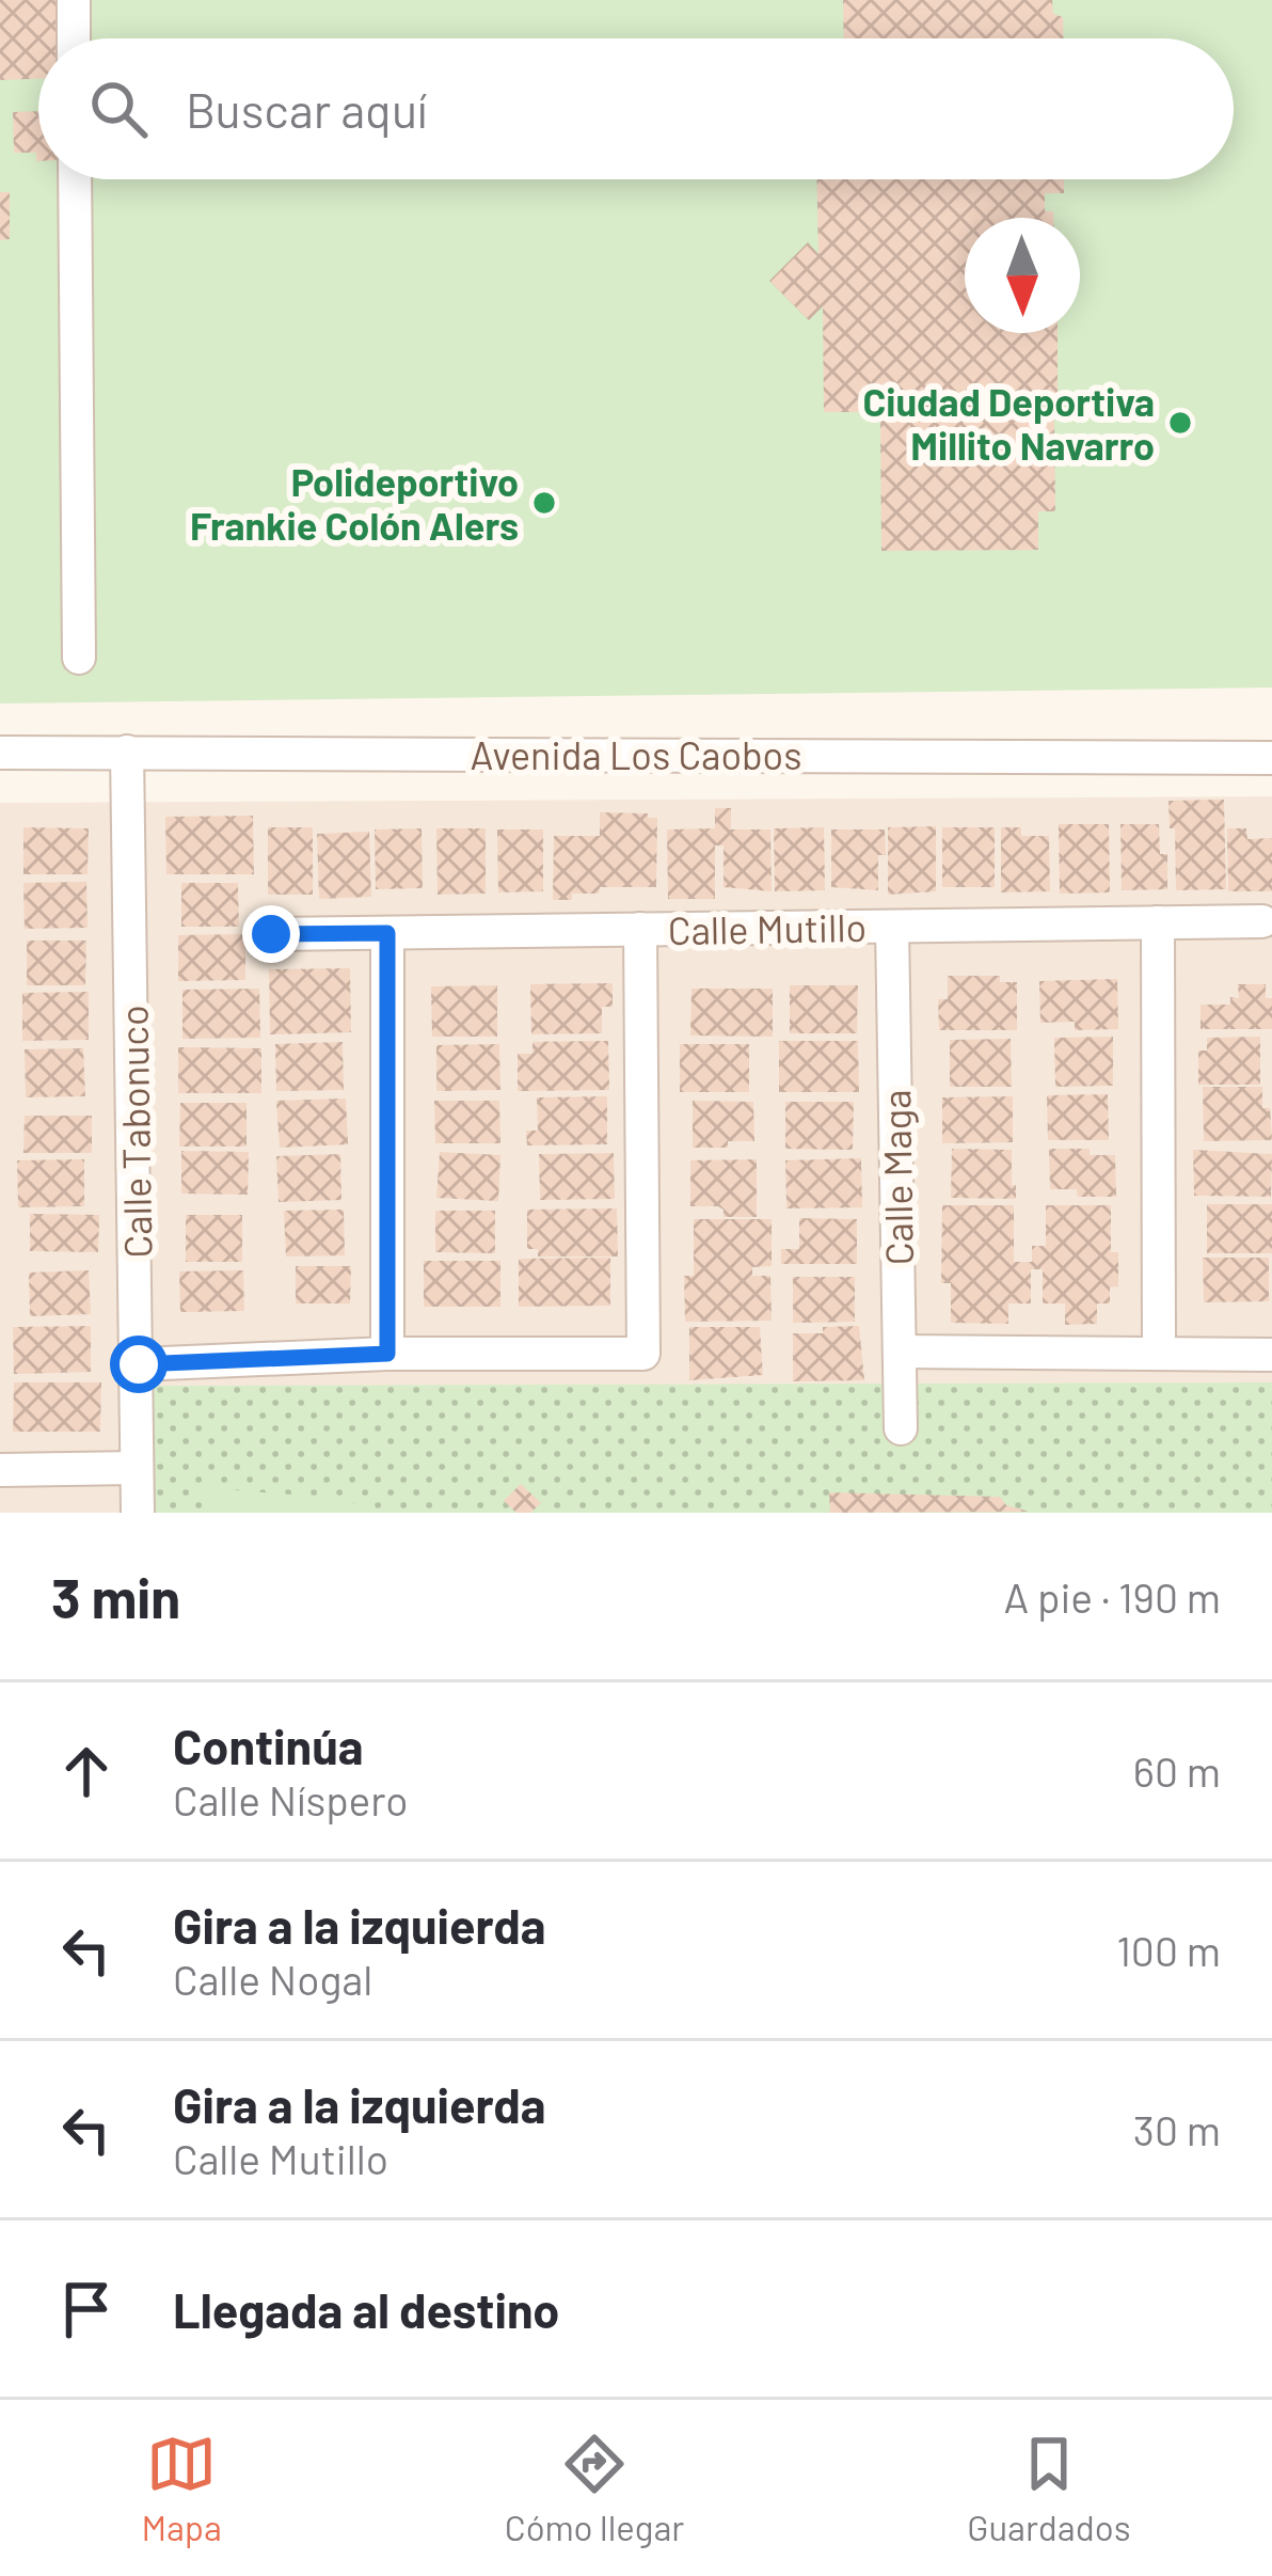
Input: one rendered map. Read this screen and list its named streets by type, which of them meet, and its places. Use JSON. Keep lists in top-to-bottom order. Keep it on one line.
{"streets":{"street":["Avenida Los Caobos","Calle Mutillo","Calle Tabonuco","Calle Maga"]},"crossings":[["Avenida Los Caobos","Calle Tabonuco"],["Calle Mutillo","Calle Maga"]],"places":["Ciudad Deportiva Millito Navarro","Polideportivo Frankie Colón Alers"],"north":"bottom","page":{"search":"Buscar aquí","heading":["3 min","A pie · 190 m"],"list":[["Continúa","Calle Níspero","60 m"],["Gira a la izquierda","Calle Nogal","100 m"],["Gira a la izquierda","Calle Mutillo","30 m"],"Llegada al destino"],"nav":["Mapa","Cómo llegar","Guardados"]}}
